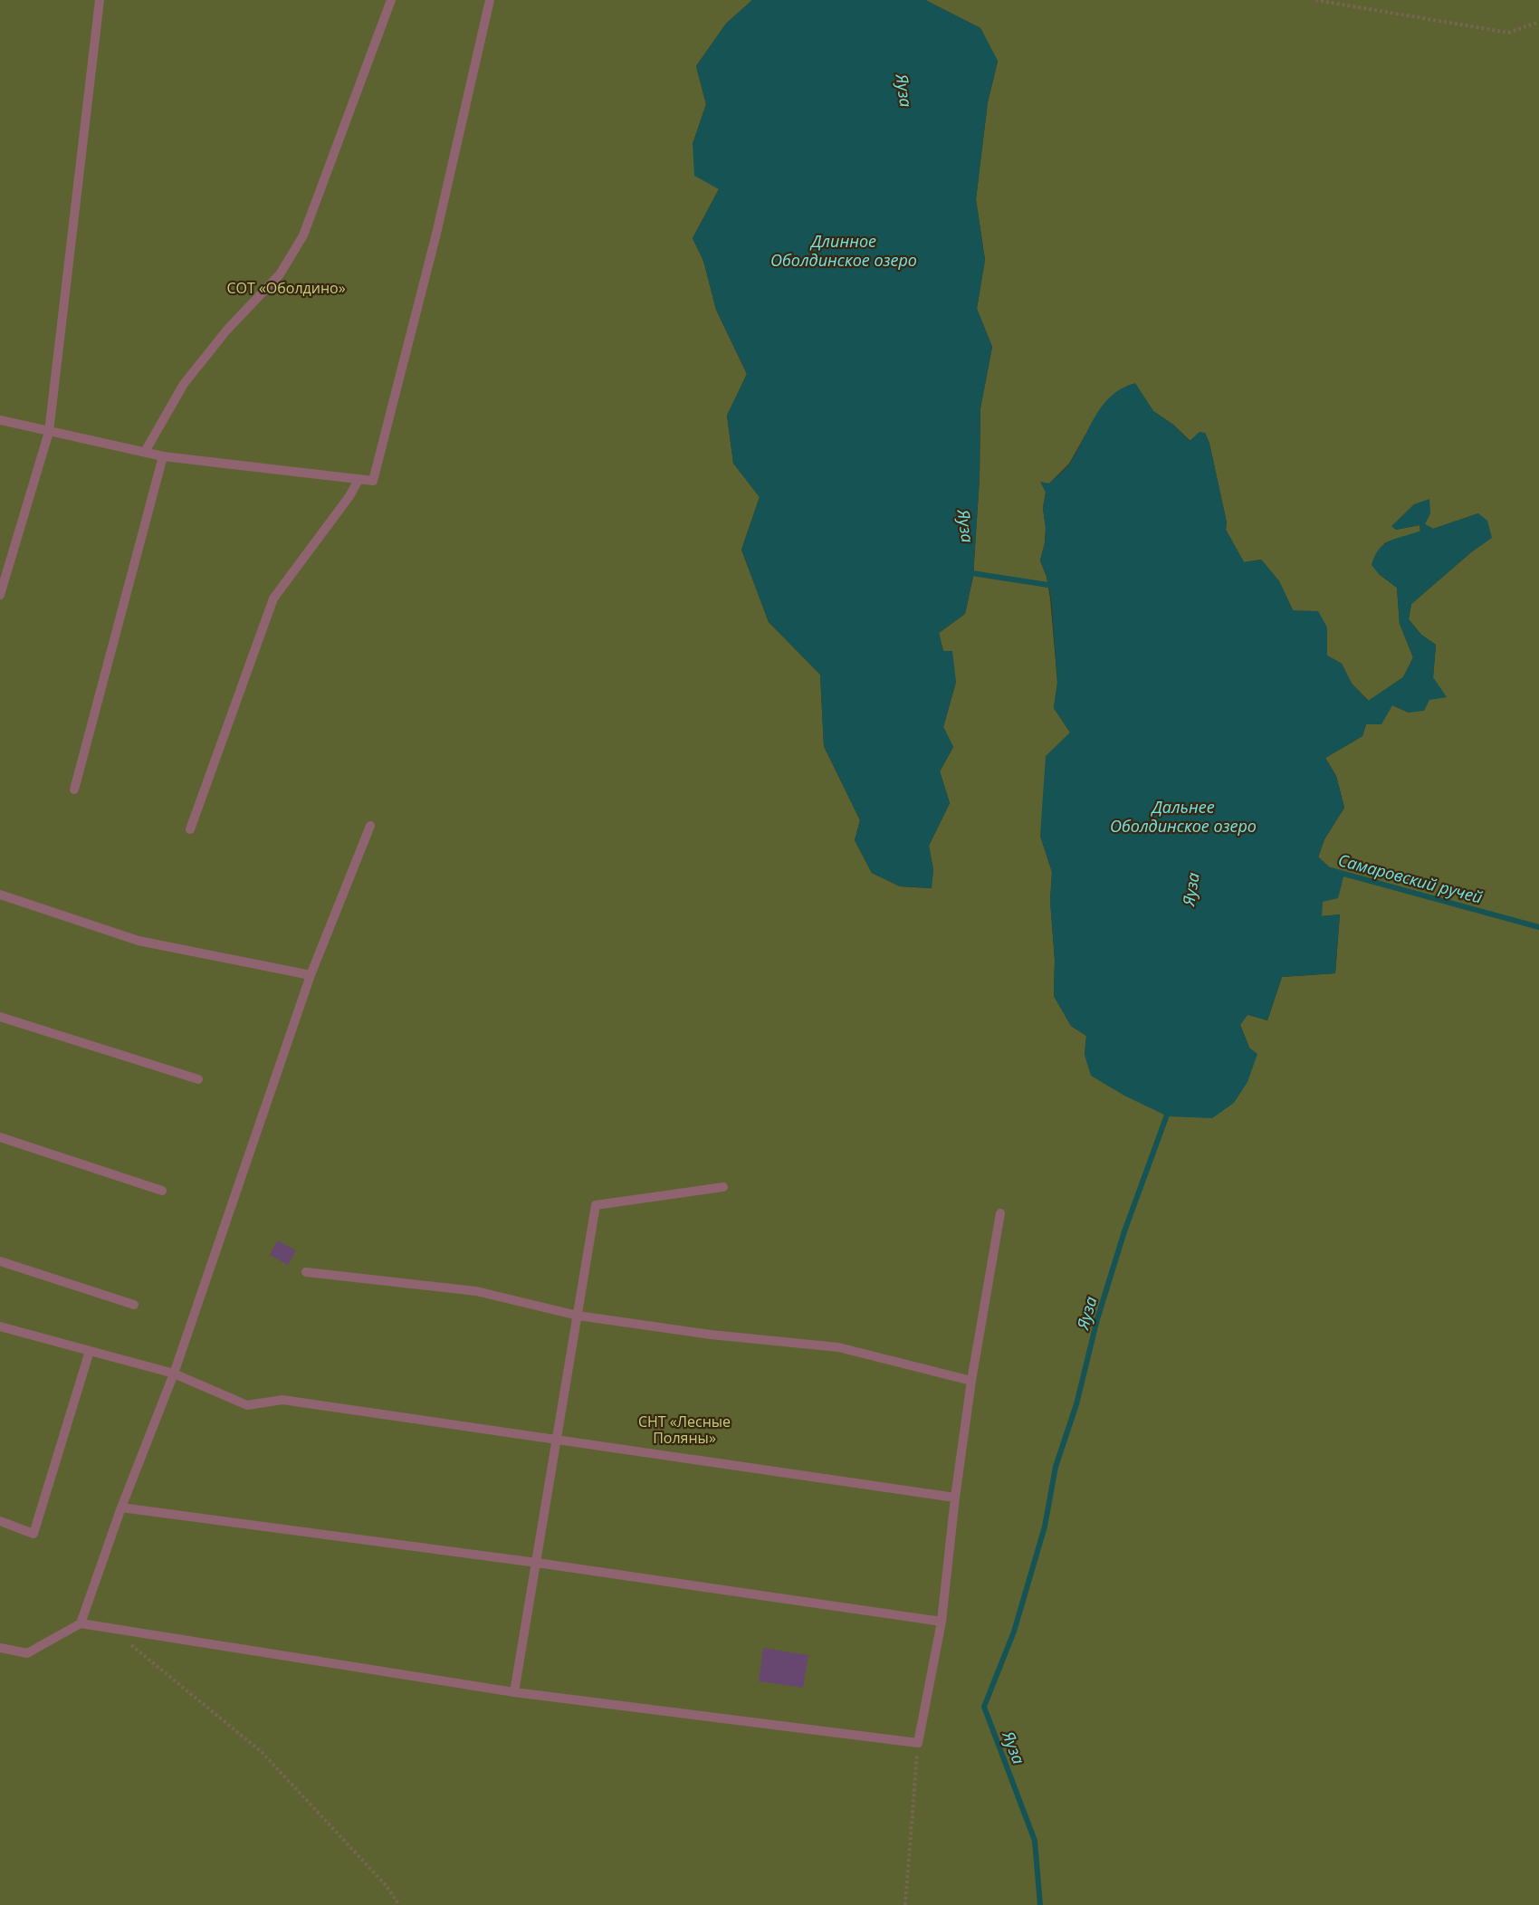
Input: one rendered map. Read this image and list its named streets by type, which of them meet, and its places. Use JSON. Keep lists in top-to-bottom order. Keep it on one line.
{"water":["Яуза","Длинное Оболдинское озеро","Дальнее Оболдинское озеро","Самаровский ручей"],"parks":["СОТ «Оболдино»","СНТ «Лесные Поляны»"]}
